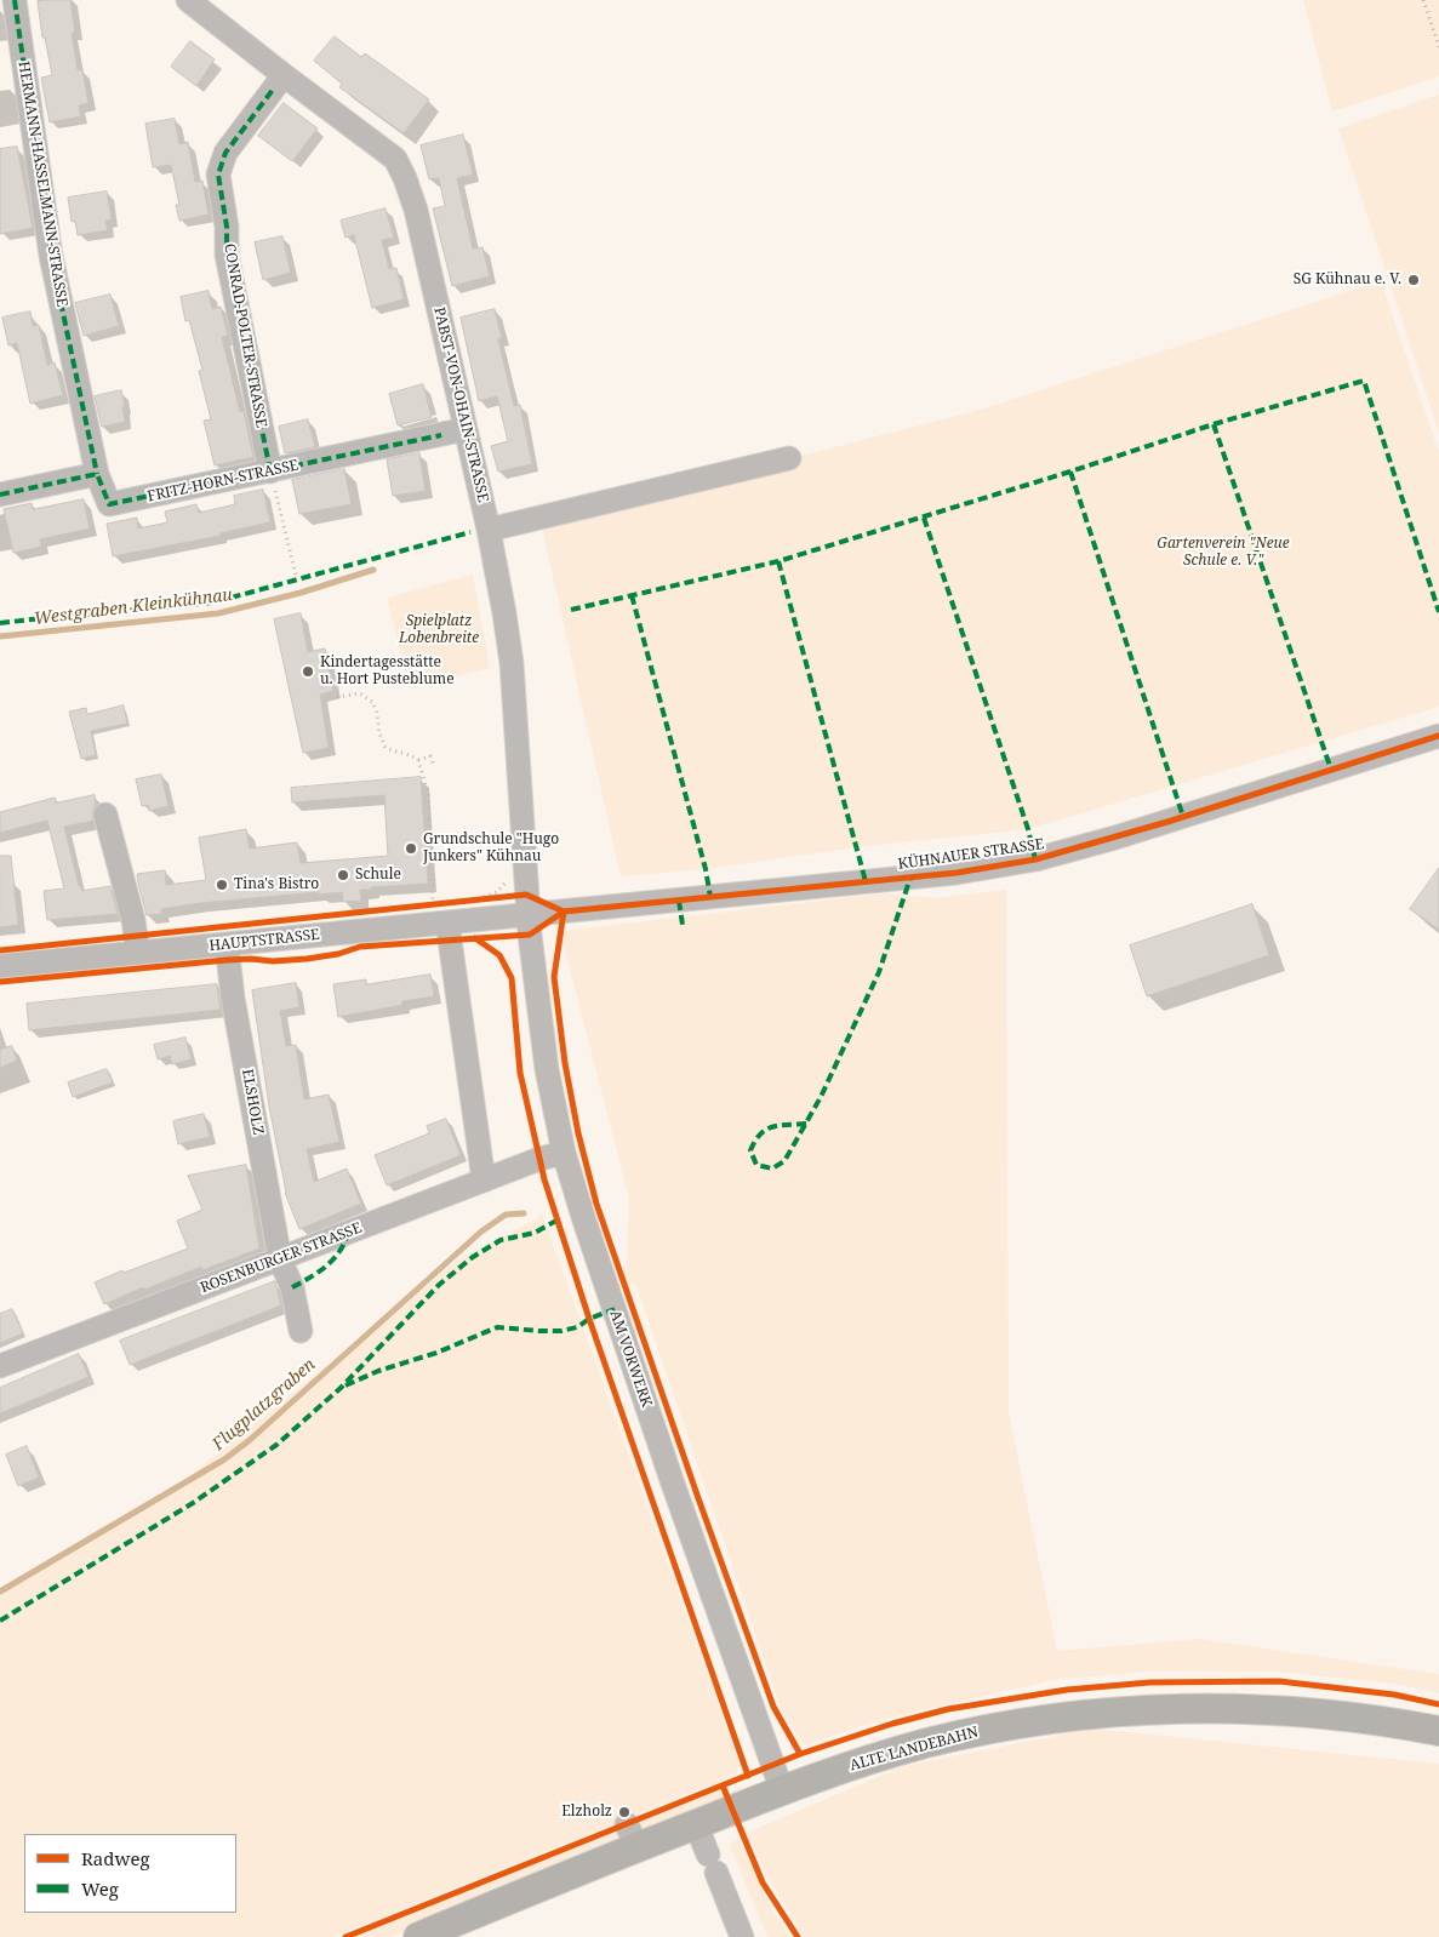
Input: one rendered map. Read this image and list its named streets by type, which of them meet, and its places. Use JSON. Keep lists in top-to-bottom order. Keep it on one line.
{"streets":{"main road":["ALTE LANDEBAHN"],"street":["HERMANN-HASSELMANN-STRASSE","CONRAD-POLTER-STRASSE","PABST-VON-OHAIN-STRASSE","FRITZ-HORN-STRASSE","KÜHNAUER STRASSE","HAUPTSTRASSE","ELSHOLZ","ROSENBURGER STRASSE","AM VORWERK"]},"crossings":[["HERMANN-HASSELMANN-STRASSE","FRITZ-HORN-STRASSE"],["CONRAD-POLTER-STRASSE","PABST-VON-OHAIN-STRASSE"],["CONRAD-POLTER-STRASSE","FRITZ-HORN-STRASSE"],["PABST-VON-OHAIN-STRASSE","FRITZ-HORN-STRASSE"],["PABST-VON-OHAIN-STRASSE","KÜHNAUER STRASSE"],["PABST-VON-OHAIN-STRASSE","HAUPTSTRASSE"],["PABST-VON-OHAIN-STRASSE","AM VORWERK"],["KÜHNAUER STRASSE","HAUPTSTRASSE"],["KÜHNAUER STRASSE","AM VORWERK"],["HAUPTSTRASSE","ELSHOLZ"],["HAUPTSTRASSE","AM VORWERK"],["ELSHOLZ","ROSENBURGER STRASSE"],["ROSENBURGER STRASSE","AM VORWERK"],["AM VORWERK","ALTE LANDEBAHN"]],"water":["Westgraben Kleinkühnau","Flugplatzgraben"],"parks":["Gartenverein \"Neue Schule e. V.\"","Spielplatz Lobenbreite"],"places":["SG Kühnau e. V.","Kindertagesstätte u. Hort Pusteblume","Grundschule \"Hugo Junkers\" Kühnau","Schule","Tina's Bistro","Elzholz"],"legend":["Radweg","Weg"]}
